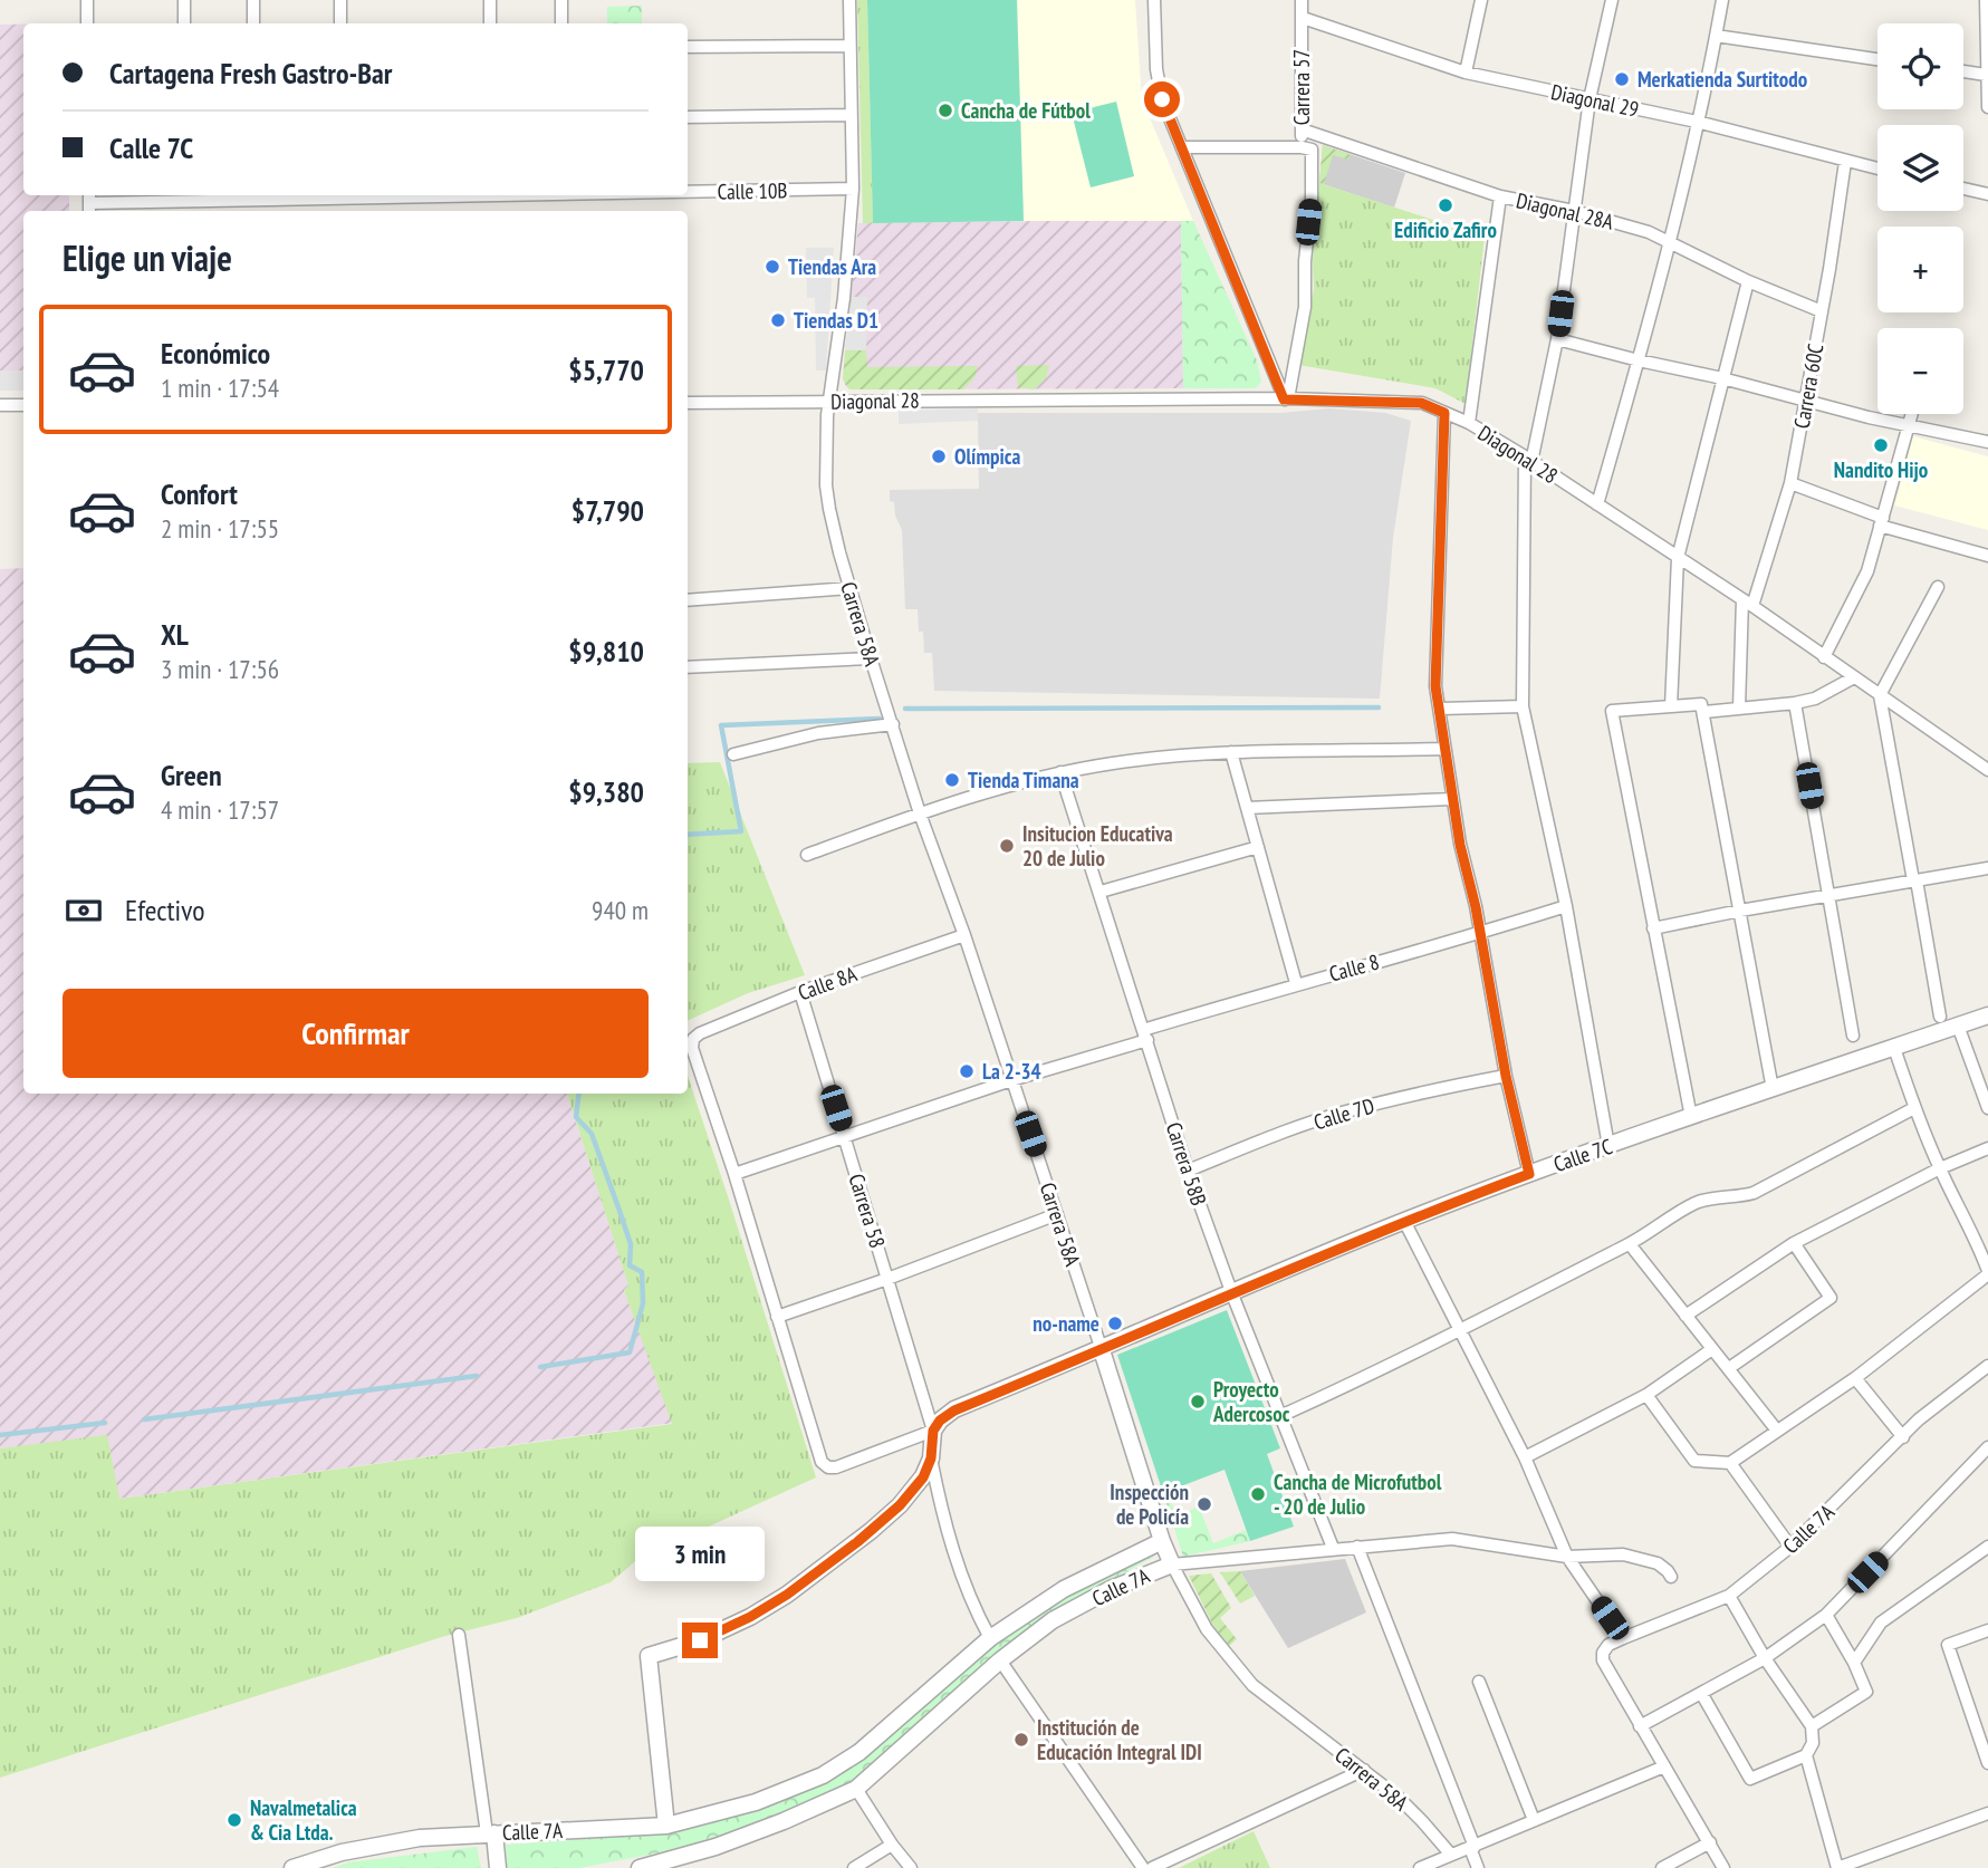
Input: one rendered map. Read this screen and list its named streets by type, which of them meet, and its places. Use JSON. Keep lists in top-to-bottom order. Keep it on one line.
{"streets":{"street":["Carrera 57","Diagonal 29","Calle 10B","Diagonal 28A","Carrera 60C","Diagonal 28","Carrera 58A","Calle 8","Calle 8A","Calle 7D","Calle 7C","Carrera 58B","Carrera 58","Calle 7A"]},"crossings":[["Carrera 57","Diagonal 29"],["Carrera 57","Diagonal 28A"],["Carrera 57","Diagonal 28"],["Diagonal 29","Carrera 60C"],["Diagonal 28A","Carrera 60C"],["Carrera 60C","Diagonal 28"],["Diagonal 28","Carrera 58A"],["Carrera 58A","Calle 8"],["Carrera 58A","Calle 8A"],["Carrera 58A","Calle 7C"],["Carrera 58A","Calle 7A"],["Calle 8","Calle 8A"],["Calle 8","Carrera 58B"],["Calle 8","Carrera 58"],["Calle 8A","Carrera 58"],["Calle 7D","Carrera 58B"],["Calle 7C","Carrera 58B"],["Calle 7C","Carrera 58"],["Carrera 58B","Calle 7A"]],"places":["Merkatienda Surtitodo","Cancha de Fútbol","Edificio Zafiro","Tiendas Ara","Tiendas D1","Nandito Hijo","Olímpica","Tienda Timana","Insitucion Educativa 20 de Julio","La 2-34","no-name","Proyecto Adercosoc","Cancha de Microfutbol - 20 de Julio","Inspección de Policía","Institución de Educación Integral IDI","Navalmetalica & Cia Ltda."],"page":{"map_buttons":["+","−"],"banner":["Cartagena Fresh Gastro-Bar","Calle 7C"],"heading":"Elige un viaje","list":[{"name":"Económico","note":"1 min · 17:54","value":"$5,770"},{"name":"Confort","note":"2 min · 17:55","value":"$7,790"},{"name":"XL","note":"3 min · 17:56","value":"$9,810"},{"name":"Green","note":"4 min · 17:57","value":"$9,380"}],"pay":["Efectivo","940 m"],"buttons":"Confirmar","bubble":"3 min"}}
